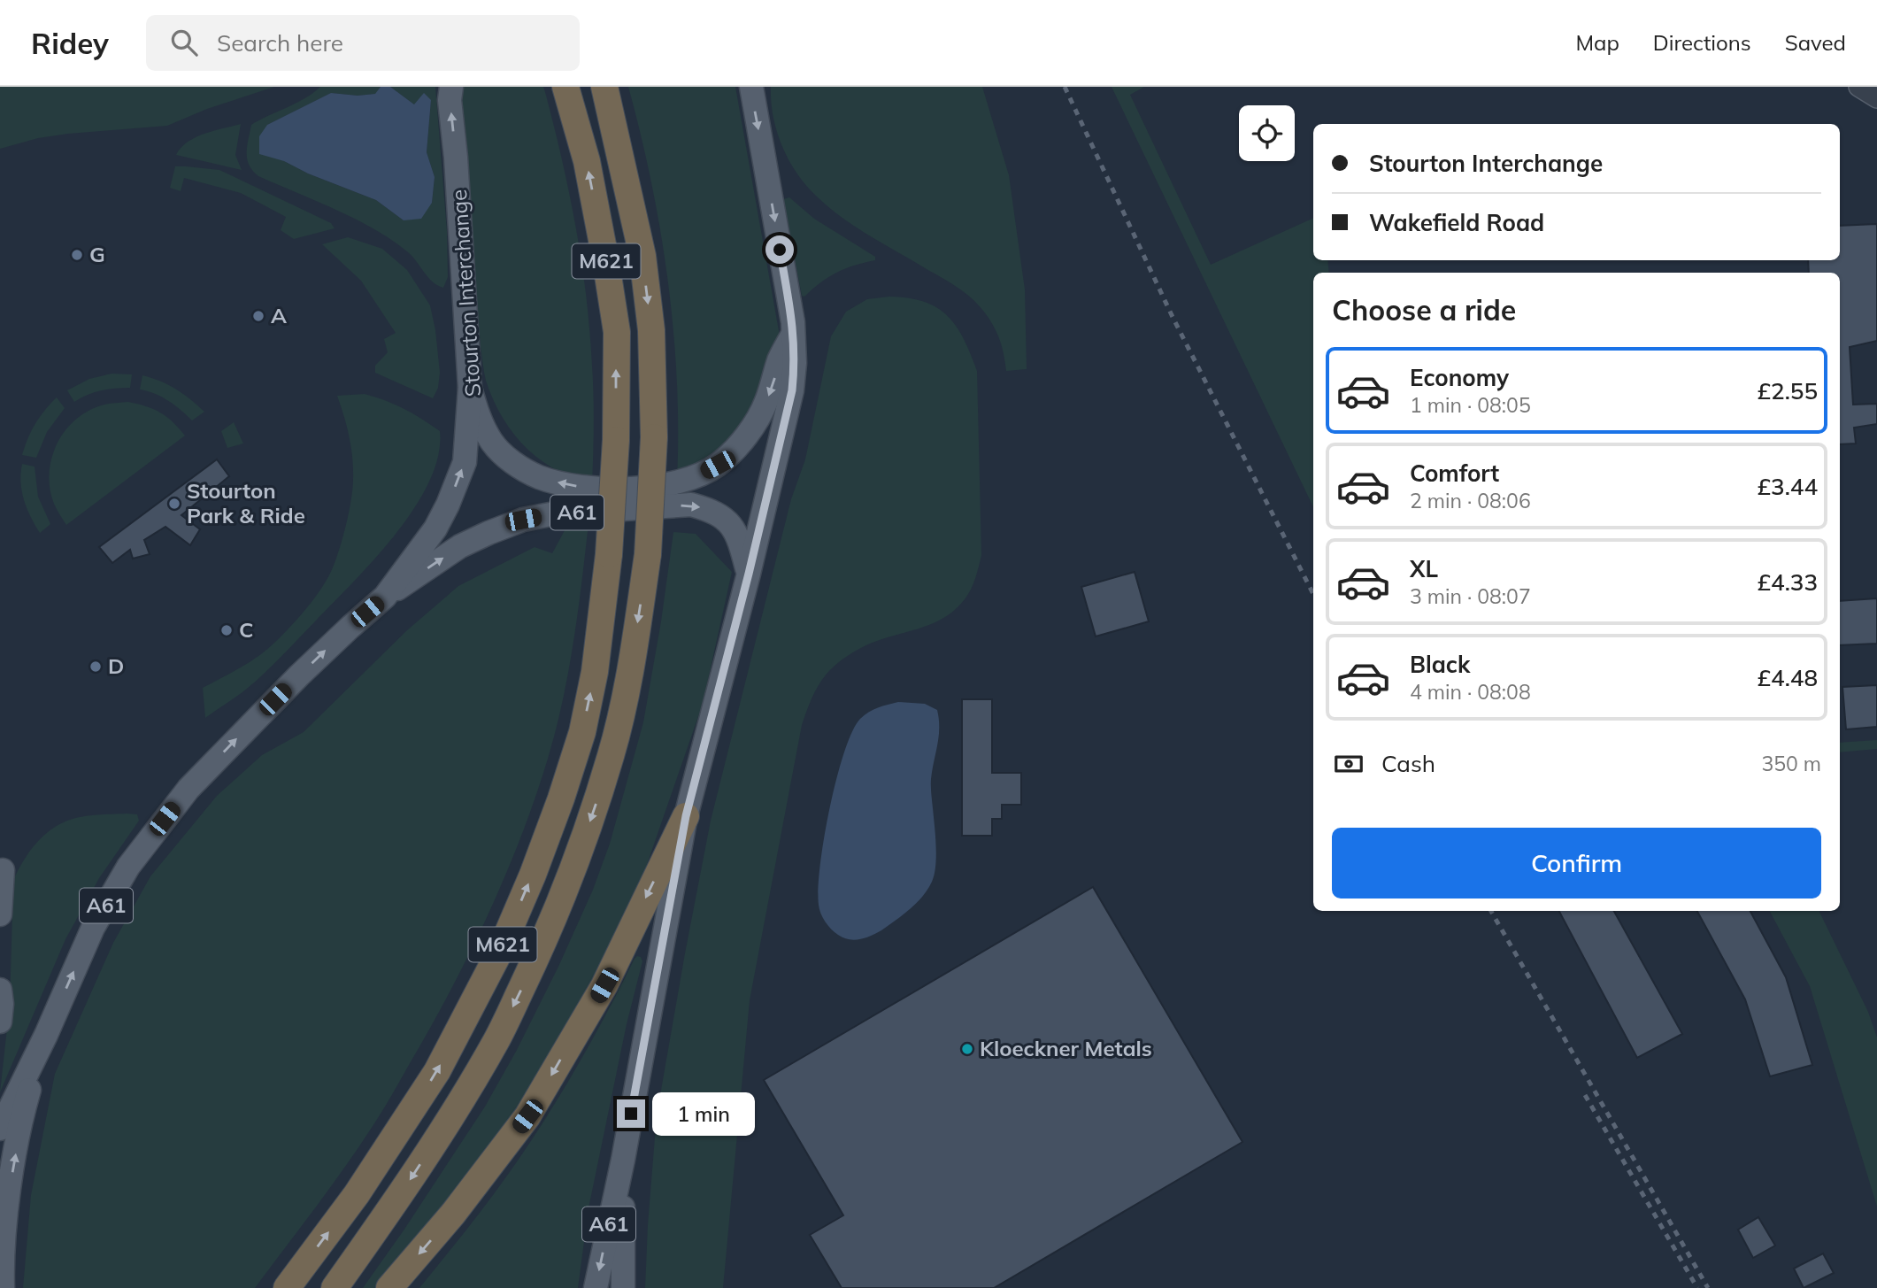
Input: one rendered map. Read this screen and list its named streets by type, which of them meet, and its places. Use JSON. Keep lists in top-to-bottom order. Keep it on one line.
{"streets":{"highway":["M621"],"main road":["Stourton Interchange","A61"]},"crossings":[["Stourton Interchange","A61"]],"places":["G","A","Stourton Park & Ride","C","D","Kloeckner Metals"],"page":{"header":"Ridey","search":"Search here","nav":["Map","Directions","Saved"],"banner":["Stourton Interchange","Wakefield Road"],"heading":"Choose a ride","list":[{"name":"Economy","note":"1 min · 08:05","value":"£2.55"},{"name":"Comfort","note":"2 min · 08:06","value":"£3.44"},{"name":"XL","note":"3 min · 08:07","value":"£4.33"},{"name":"Black","note":"4 min · 08:08","value":"£4.48"}],"pay":["Cash","350 m"],"buttons":"Confirm","bubble":"1 min"}}
